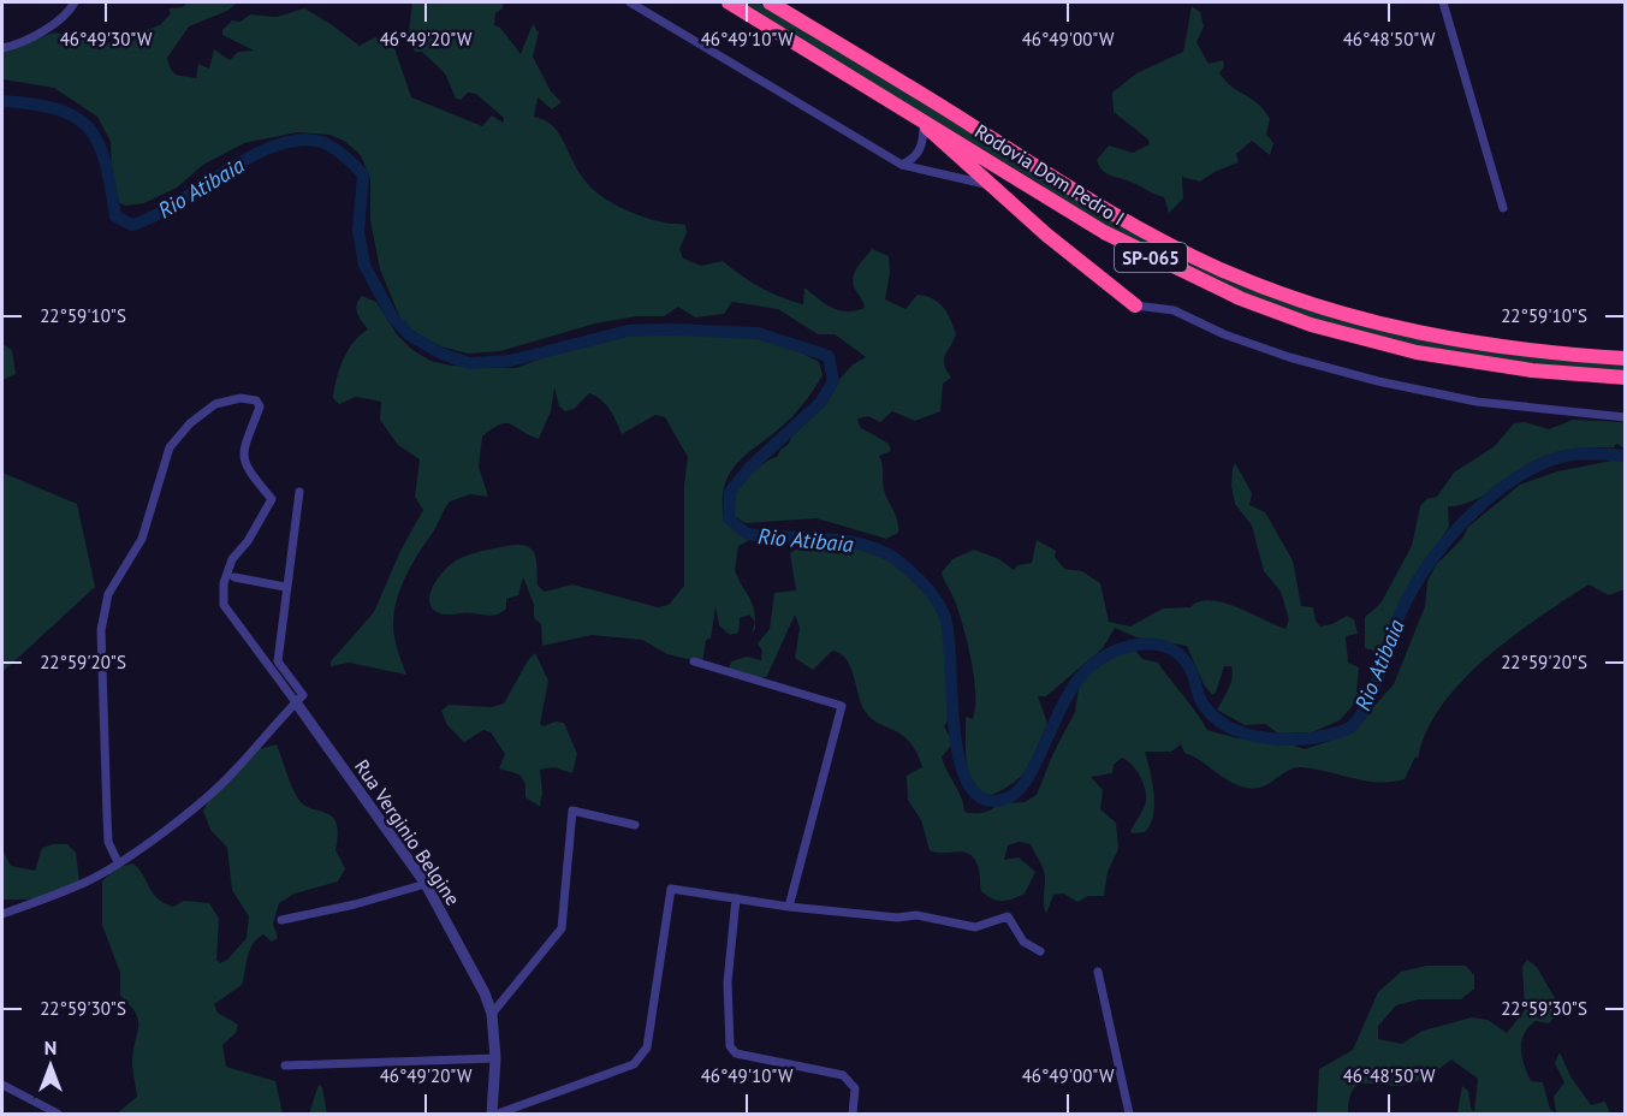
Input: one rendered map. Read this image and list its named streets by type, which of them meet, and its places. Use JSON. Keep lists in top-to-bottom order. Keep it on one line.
{"streets":{"highway":["Rodovia Dom Pedro I","SP-065"],"street":["Rua Verginio Belgine"]},"water":["Rio Atibaia"],"north":"top","coordinates":["46°49'30\"W","46°49'20\"W","46°49'10\"W","46°49'00\"W","46°48'50\"W","22°59'10\"S","22°59'20\"S","22°59'30\"S"]}
